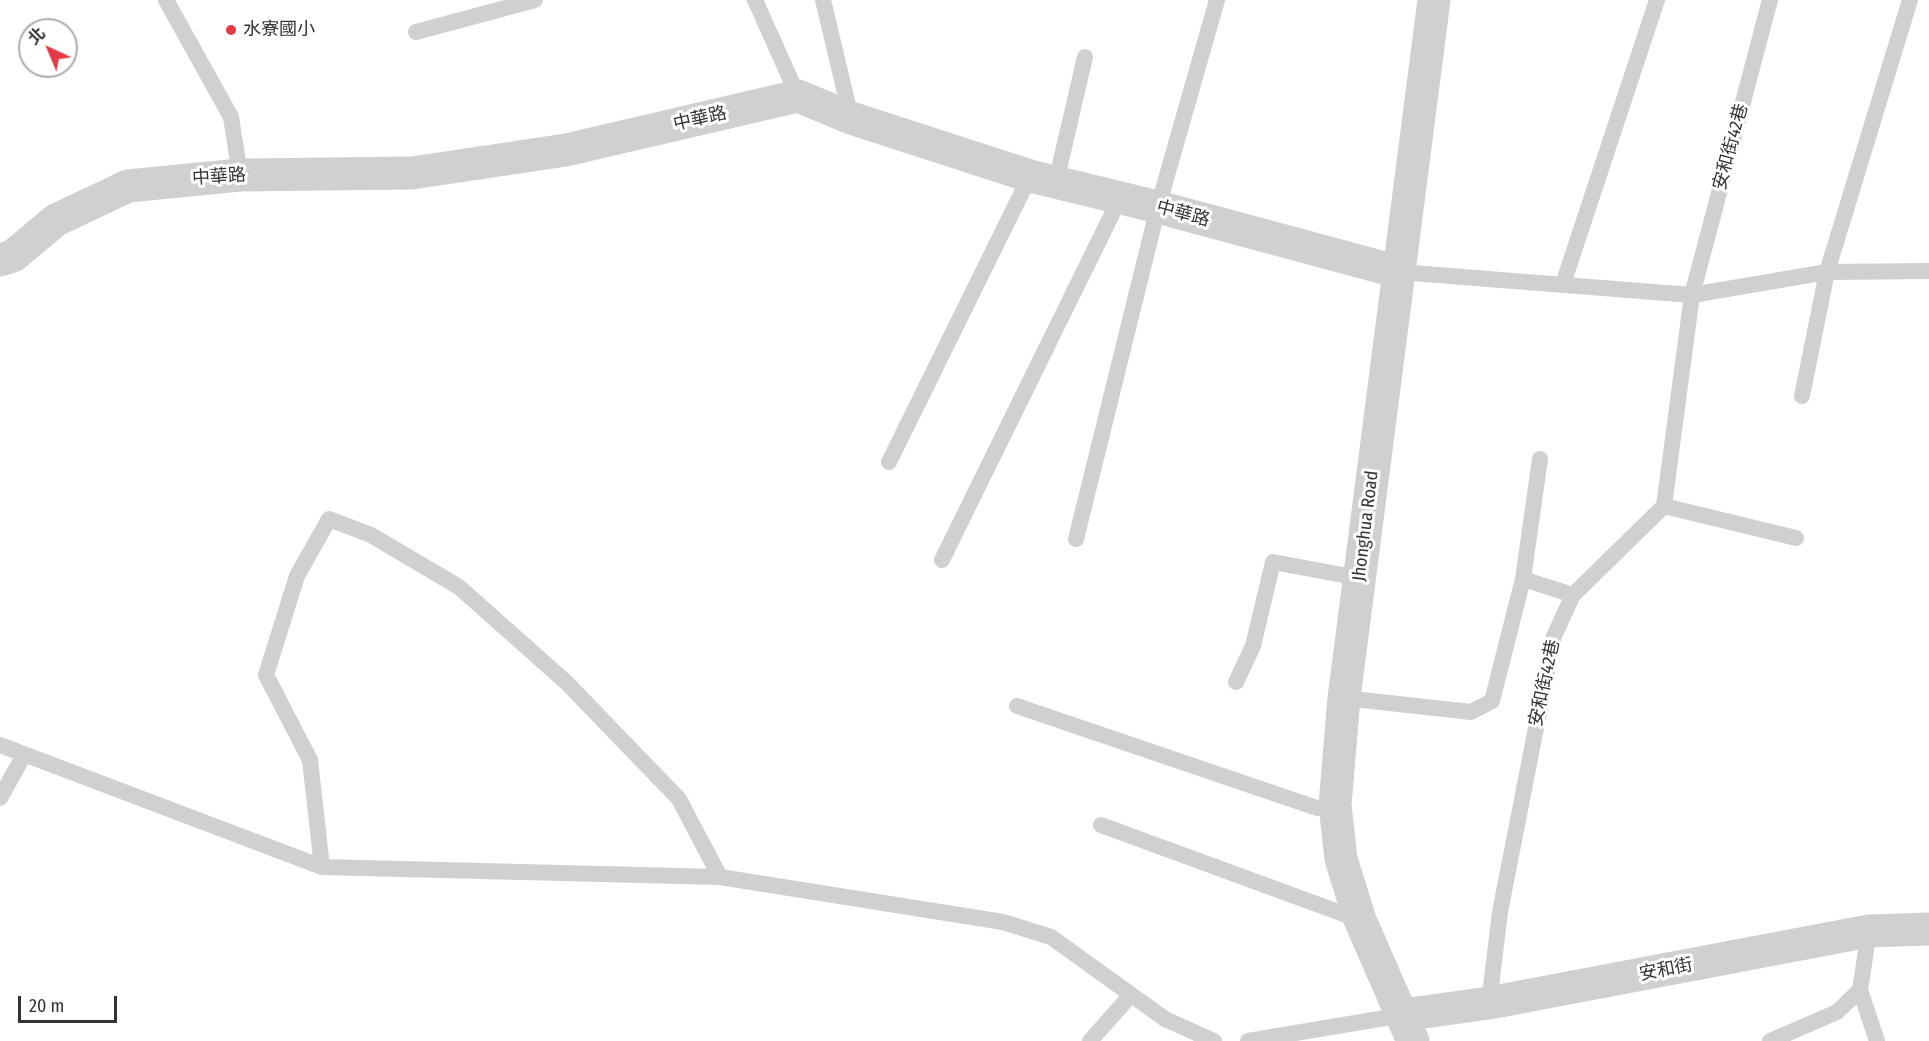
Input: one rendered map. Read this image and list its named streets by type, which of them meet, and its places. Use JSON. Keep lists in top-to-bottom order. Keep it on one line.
{"streets":{"street":["中華路","Jhonghua Road","安和街"],"lane":["安和街42巷"]},"crossings":[["中華路","Jhonghua Road"],["安和街42巷","安和街"],["Jhonghua Road","安和街"]],"places":["水寮國小"],"scale_bar":"20 m","north":"top left"}
